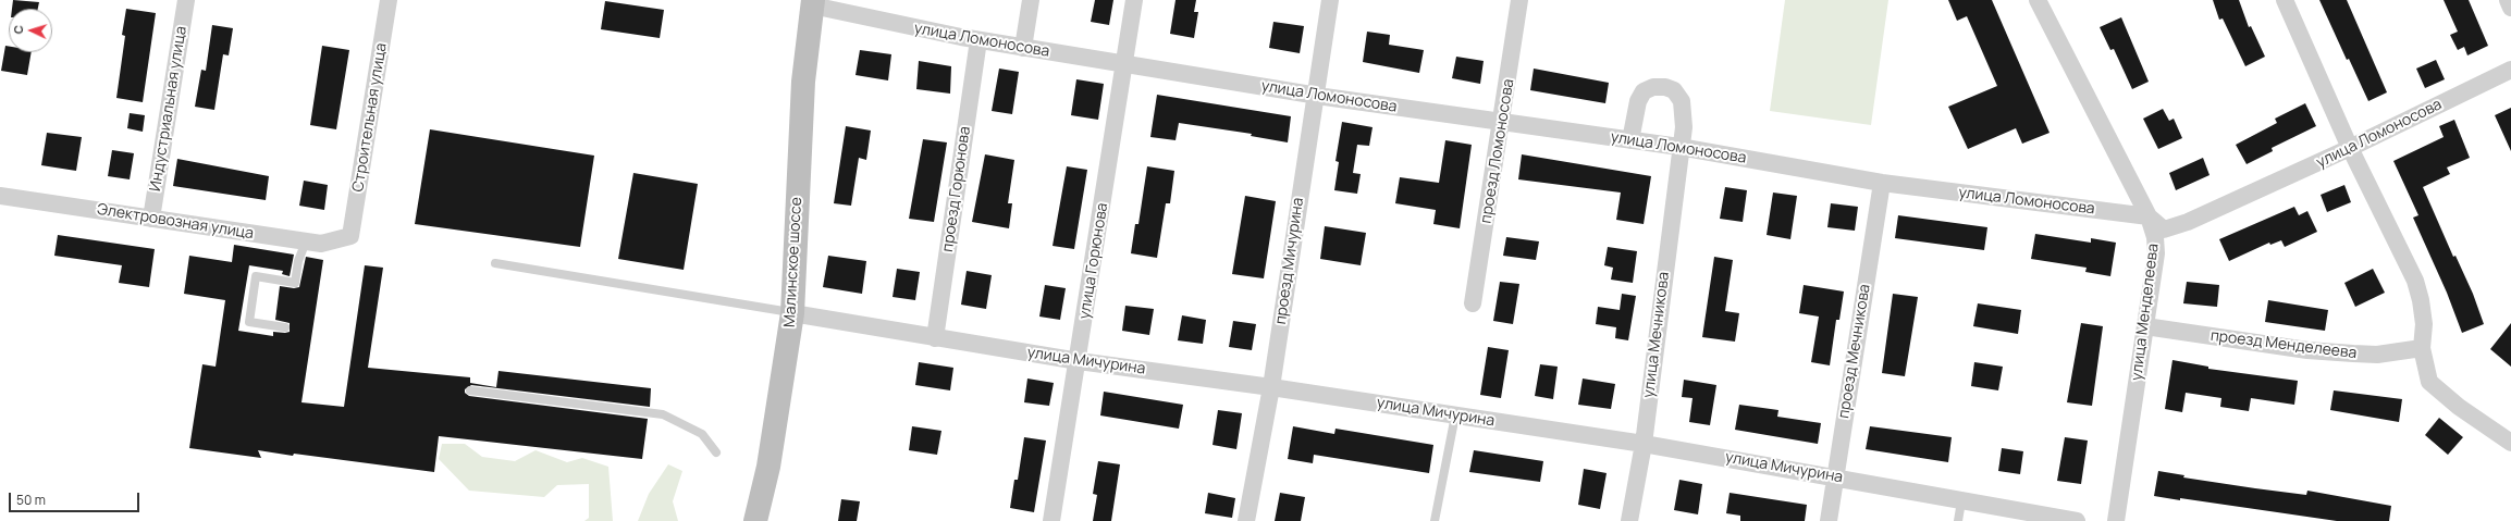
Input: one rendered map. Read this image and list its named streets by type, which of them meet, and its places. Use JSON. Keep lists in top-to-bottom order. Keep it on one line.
{"streets":{"main road":["Малинское шоссе"],"street":["улица Ломоносова","Индустриальная улица","Строительная улица","проезд Ломоносова","проезд Горюнова","Электровозная улица","улица Горюнова","проезд Мичурина","улица Менделеева","улица Мечникова","проезд Менделеева","проезд Мечникова","улица Мичурина"]},"crossings":[["улица Ломоносова","проезд Ломоносова"],["улица Ломоносова","проезд Горюнова"],["улица Ломоносова","улица Горюнова"],["улица Ломоносова","проезд Мичурина"],["улица Ломоносова","Малинское шоссе"],["улица Ломоносова","улица Менделеева"],["улица Ломоносова","улица Мечникова"],["улица Ломоносова","проезд Мечникова"],["Индустриальная улица","Электровозная улица"],["Строительная улица","Электровозная улица"],["проезд Горюнова","улица Мичурина"],["улица Горюнова","улица Мичурина"],["проезд Мичурина","улица Мичурина"],["Малинское шоссе","улица Мичурина"],["улица Менделеева","проезд Менделеева"],["улица Мечникова","улица Мичурина"],["проезд Мечникова","улица Мичурина"]],"scale_bar":"50 m","north":"left"}
